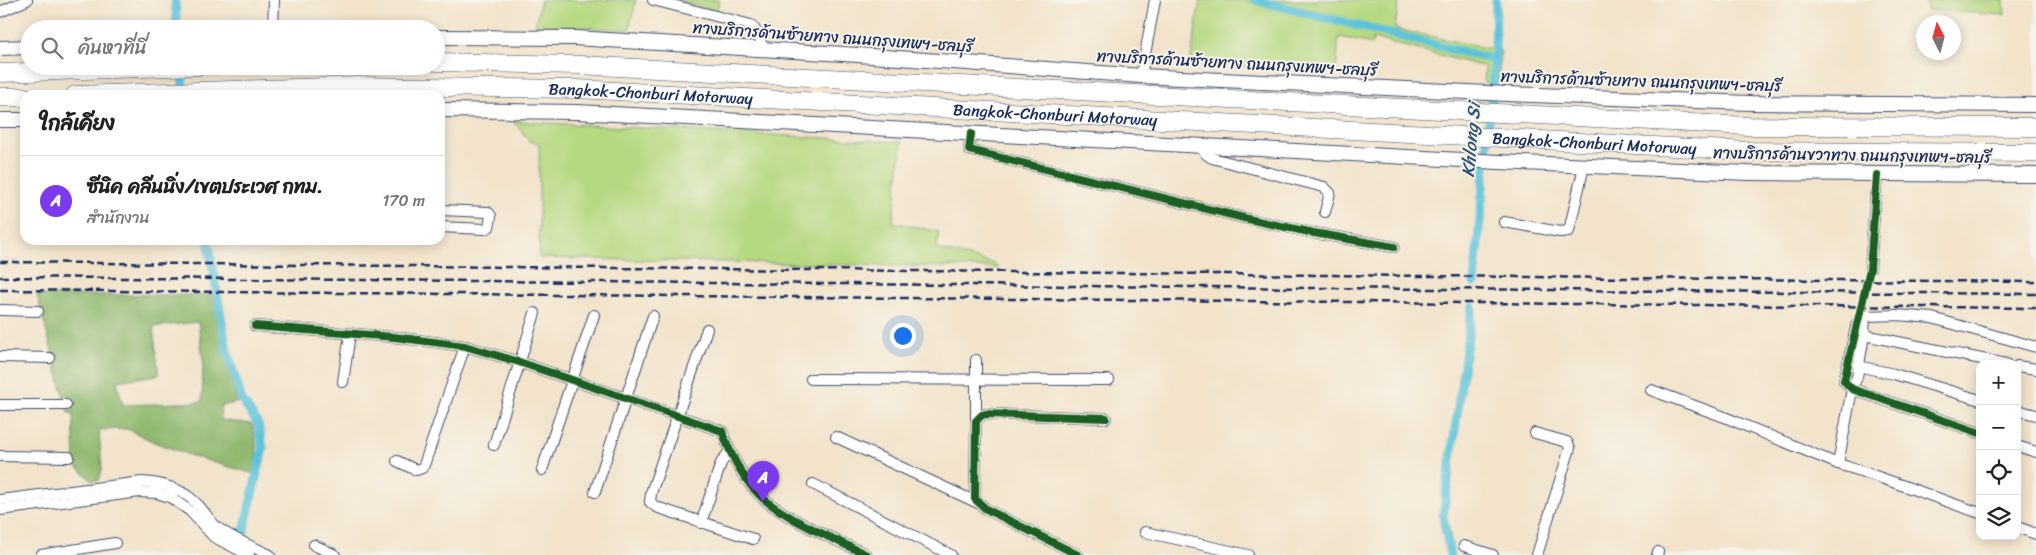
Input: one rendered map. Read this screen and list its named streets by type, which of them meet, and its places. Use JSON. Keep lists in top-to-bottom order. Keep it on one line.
{"streets":{"highway":["Bangkok-Chonburi Motorway"],"main road":["ทางบริการด้านซ้ายทาง ถนนกรุงเทพฯ-ชลบุรี","ทางบริการด้านขวาทาง ถนนกรุงเทพฯ-ชลบุรี"]},"water":["Khlong Si"],"north":"top","page":{"search":"ค้นหาที่นี่","heading":"ใกล้เคียง","list":[{"mark":"A","name":"ซีนิค คลีนนิ่ง/เขตประเวศ กทม.","note":"สำนักงาน","value":"170 m"}],"map_buttons":["+","−"],"pins":"A"}}
